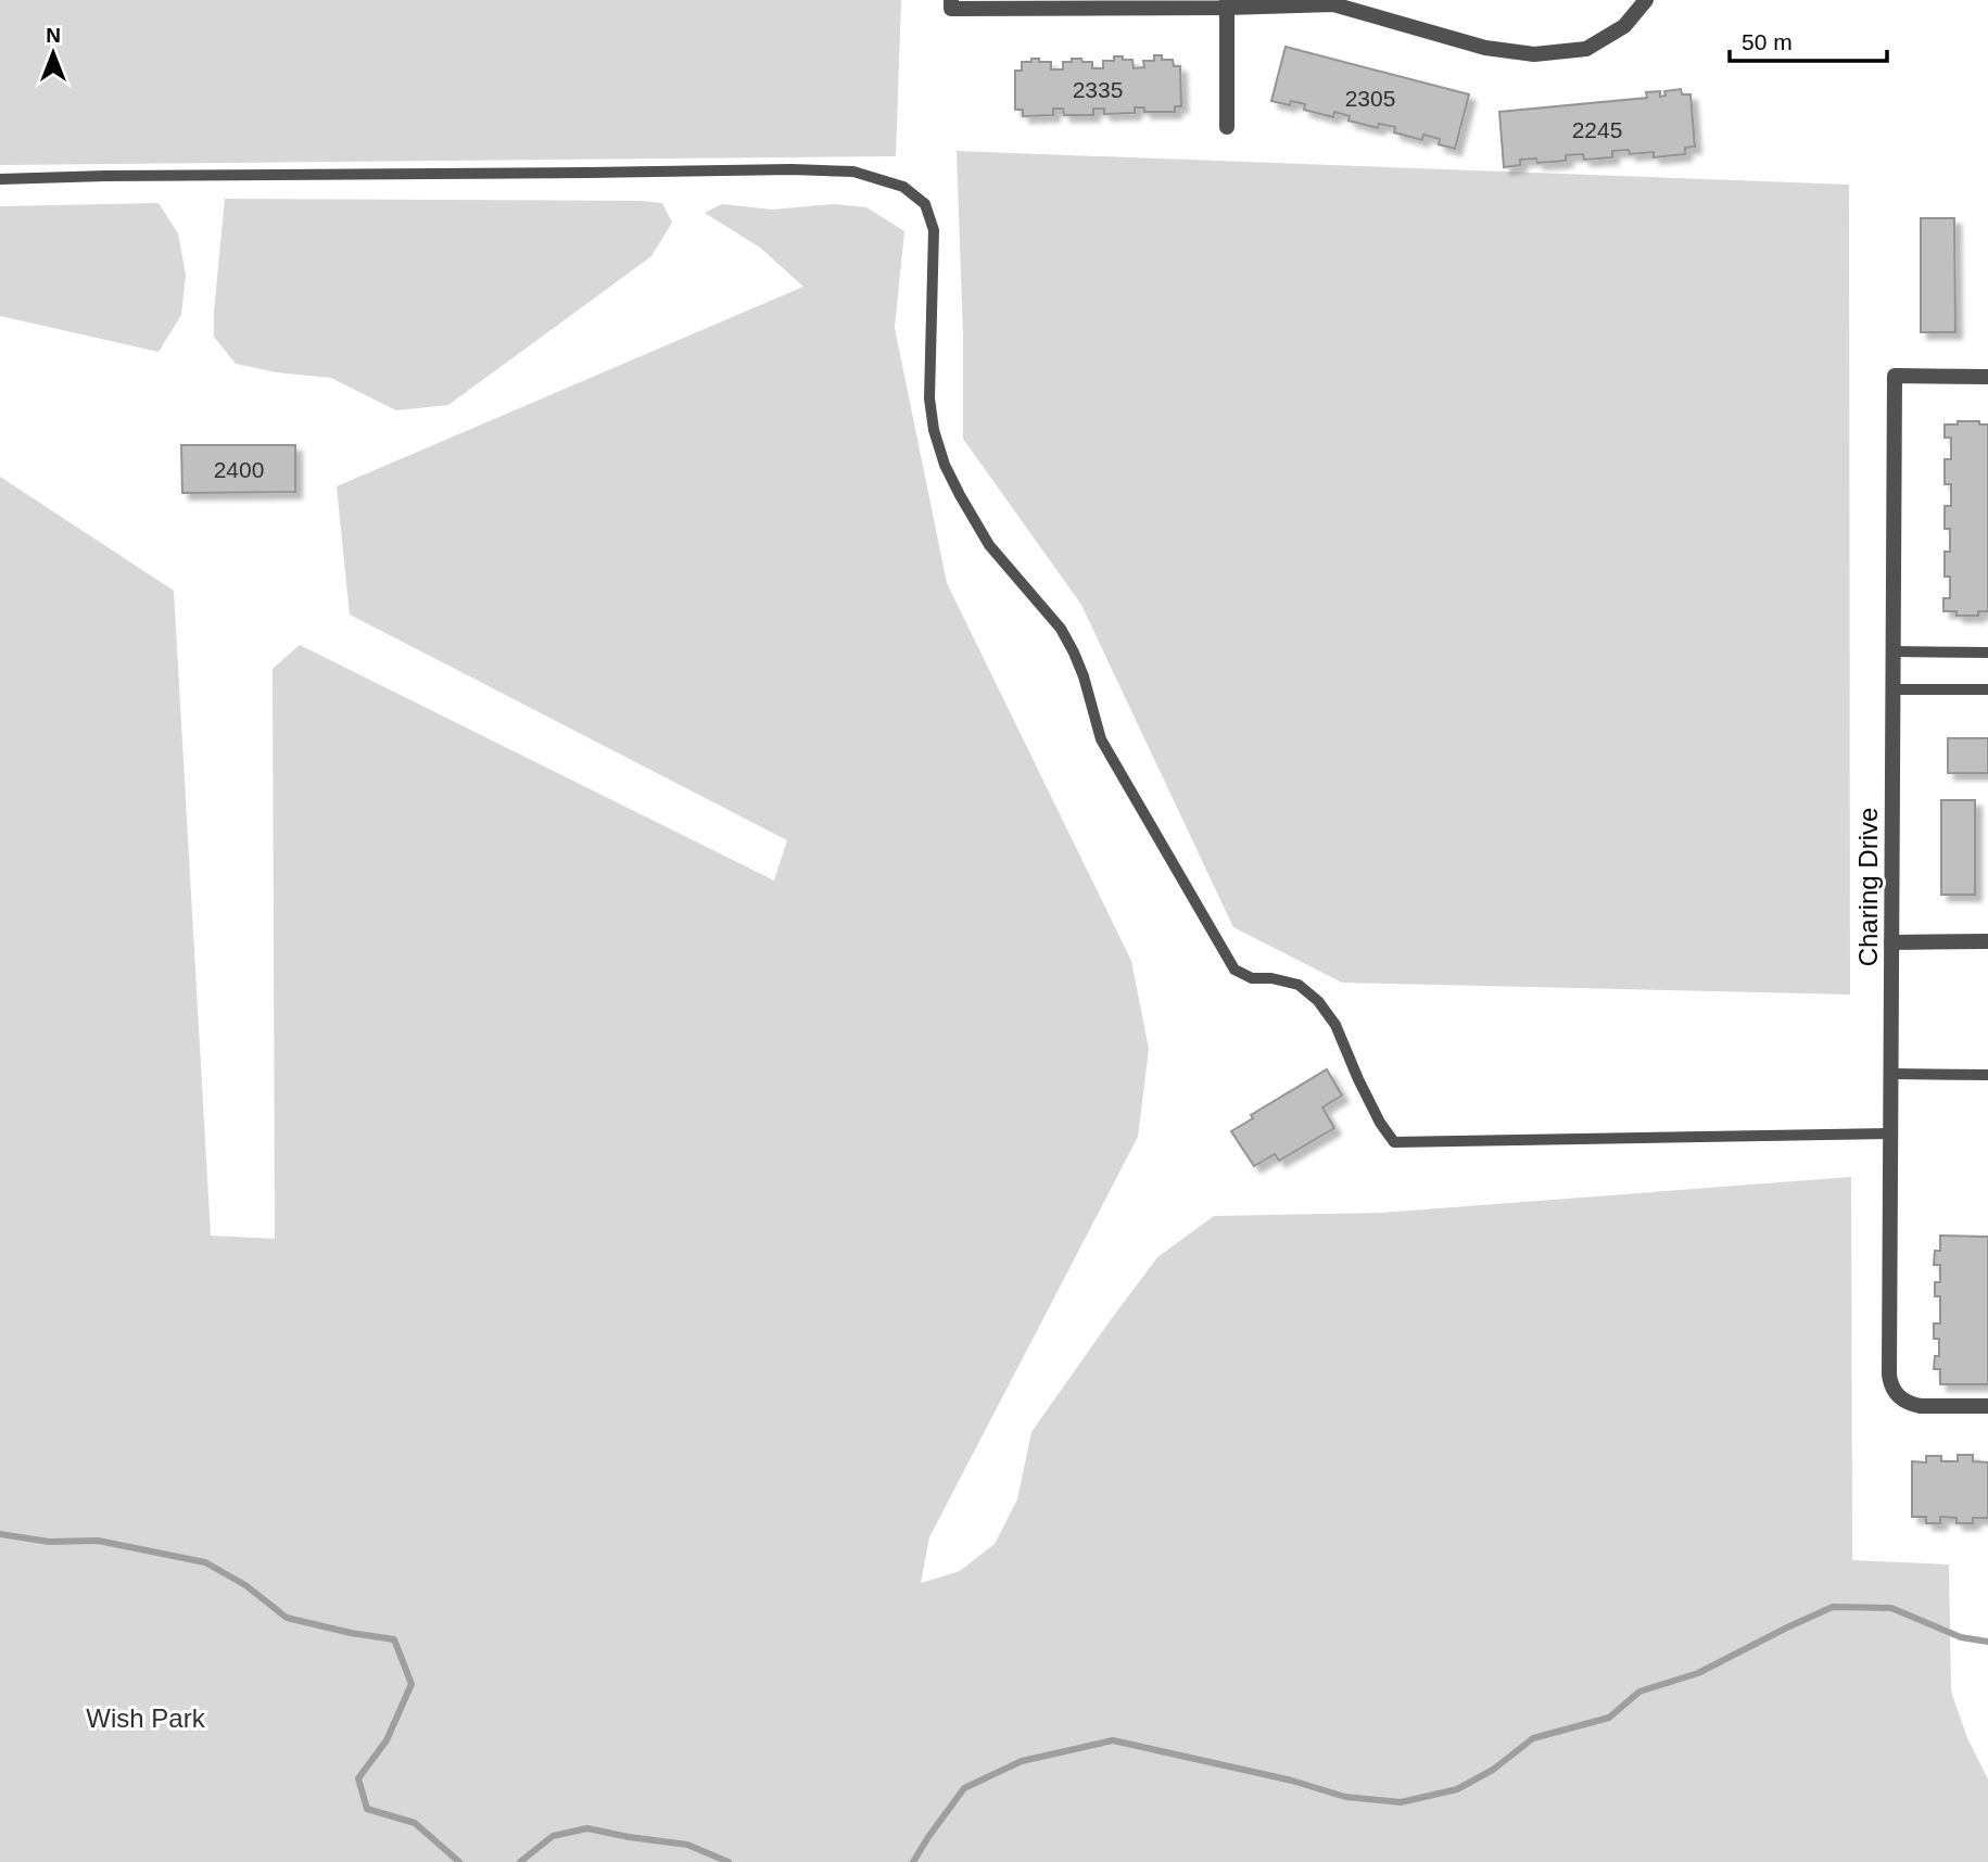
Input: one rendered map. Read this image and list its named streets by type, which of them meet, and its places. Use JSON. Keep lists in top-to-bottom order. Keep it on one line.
{"streets":{"street":["Charing Drive"]},"parks":["Wish Park"],"house_numbers":["2335","2305","2245","2400"],"scale_bar":"50 m","north":"top"}
